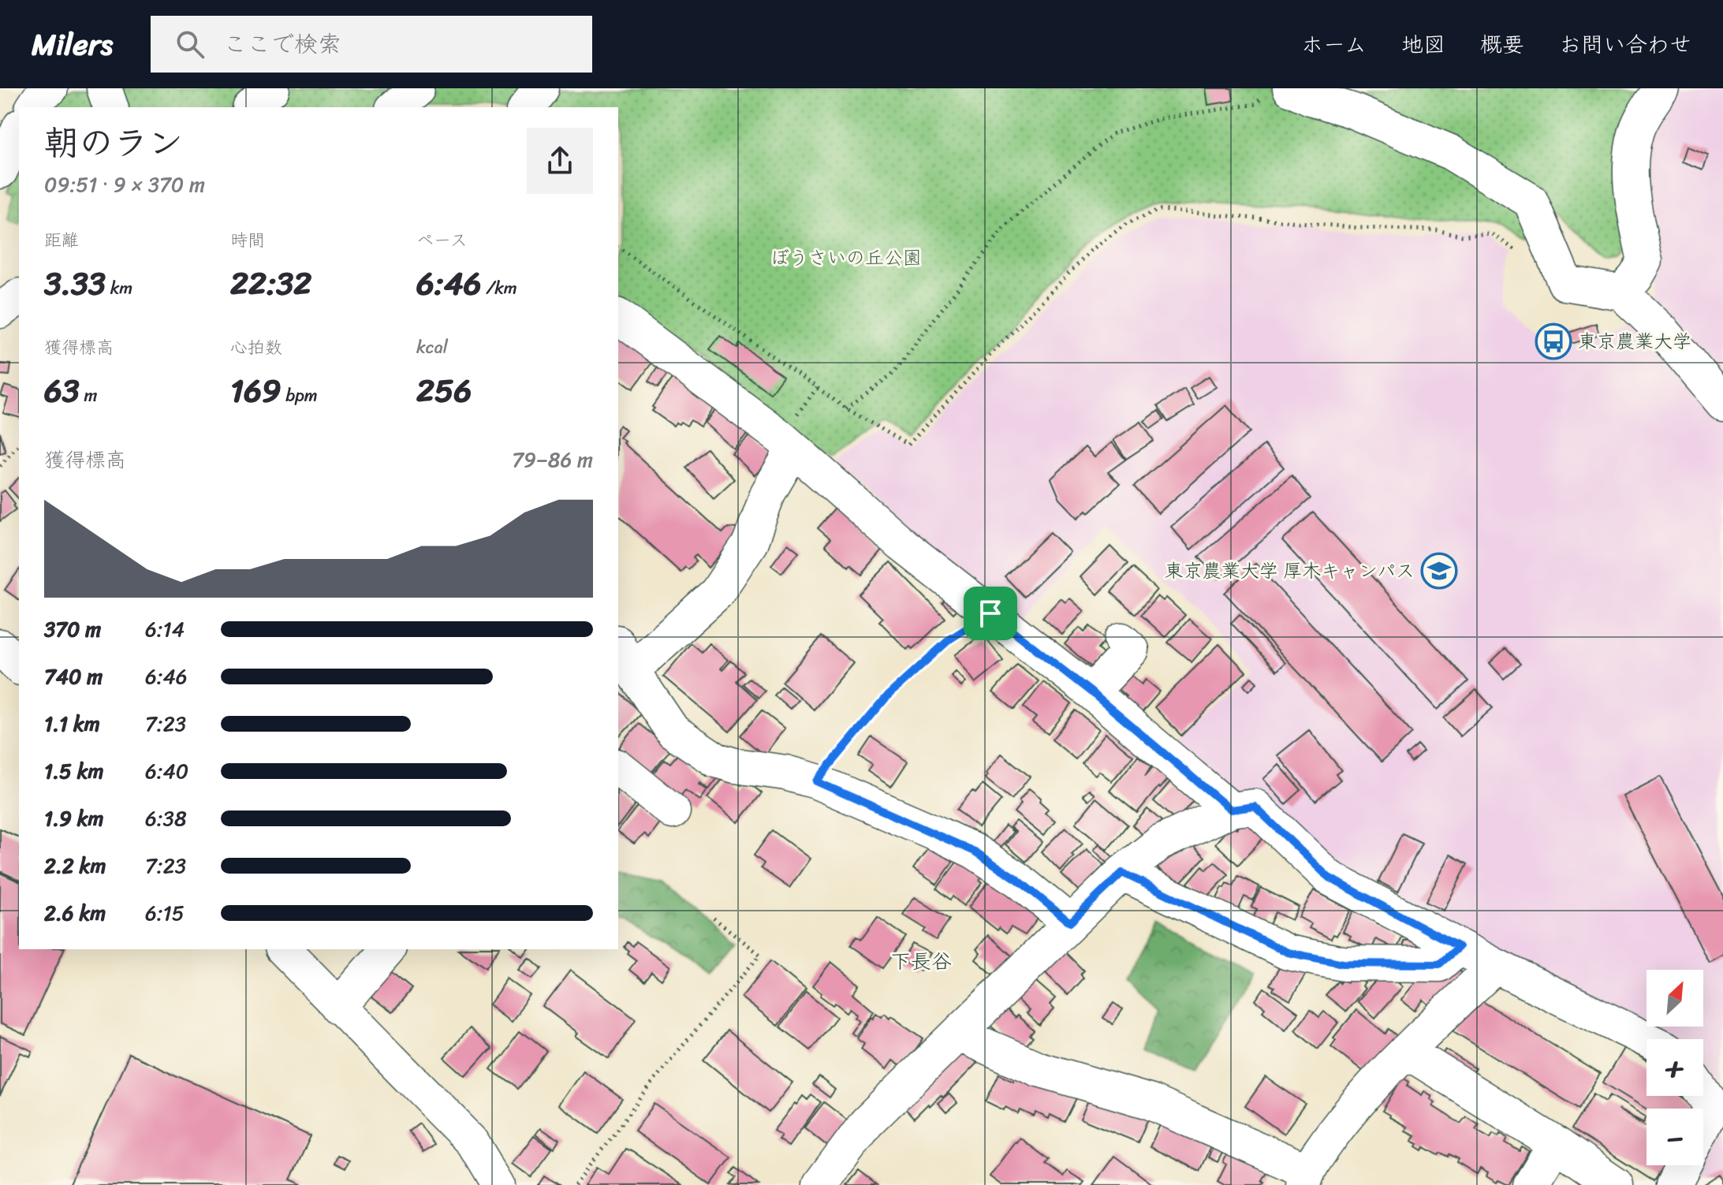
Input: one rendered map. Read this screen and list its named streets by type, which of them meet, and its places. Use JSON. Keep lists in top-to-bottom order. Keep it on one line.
{"districts":["下長谷"],"parks":["ぼうさいの丘公園"],"places":{"bus stop":["東京農業大学"],"school or university":["東京農業大学 厚木キャンパス"]},"north":"top right","page":{"header":"Milers","search":"ここで検索","nav":["ホーム","地図","概要","お問い合わせ"],"heading":["朝のラン","09:51 · 9 × 370 m"],"stats":[["距離","3.33 km"],["時間","22:32"],["ペース","6:46 /km"],["獲得標高","63 m"],["心拍数","169 bpm"],["kcal","256"]],"chart":["獲得標高","79–86 m"],"list":[{"name":"370 m","note":"6:14"},{"name":"740 m","note":"6:46"},{"name":"1.1 km","note":"7:23"},{"name":"1.5 km","note":"6:40"},{"name":"1.9 km","note":"6:38"},{"name":"2.2 km","note":"7:23"},{"name":"2.6 km","note":"6:15"}],"map_buttons":["+","−"]}}
